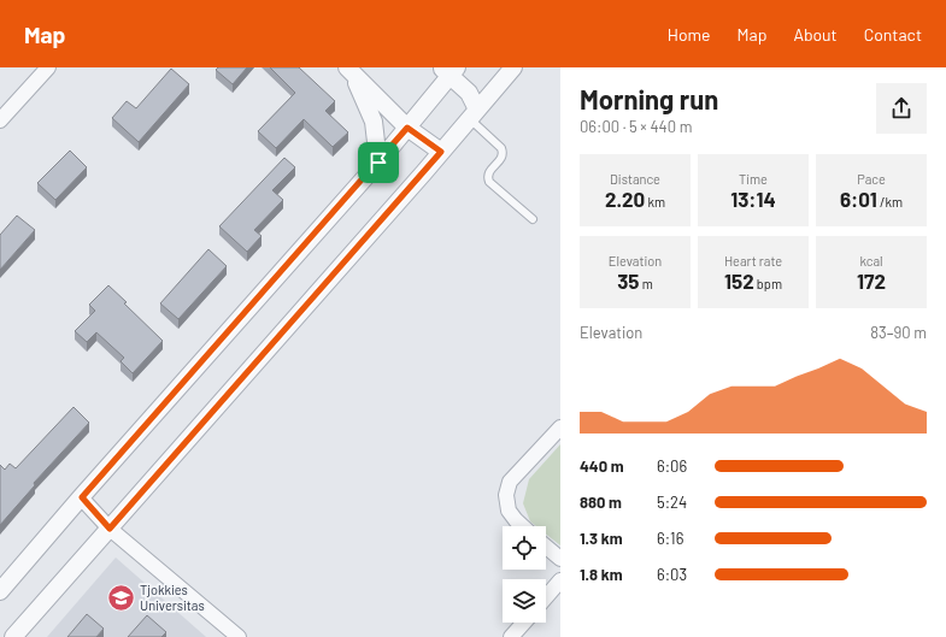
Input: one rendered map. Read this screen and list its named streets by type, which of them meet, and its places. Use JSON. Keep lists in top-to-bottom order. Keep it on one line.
{"places":{"school or university":["Tjokkies Universitas"]},"page":{"header":"Map","nav":["Home","Map","About","Contact"],"heading":["Morning run","06:00 · 5 × 440 m"],"stats":[["Distance","2.20 km"],["Time","13:14"],["Pace","6:01 /km"],["Elevation","35 m"],["Heart rate","152 bpm"],["kcal","172"]],"chart":["Elevation","83–90 m"],"list":[{"name":"440 m","note":"6:06"},{"name":"880 m","note":"5:24"},{"name":"1.3 km","note":"6:16"},{"name":"1.8 km","note":"6:03"}]}}
